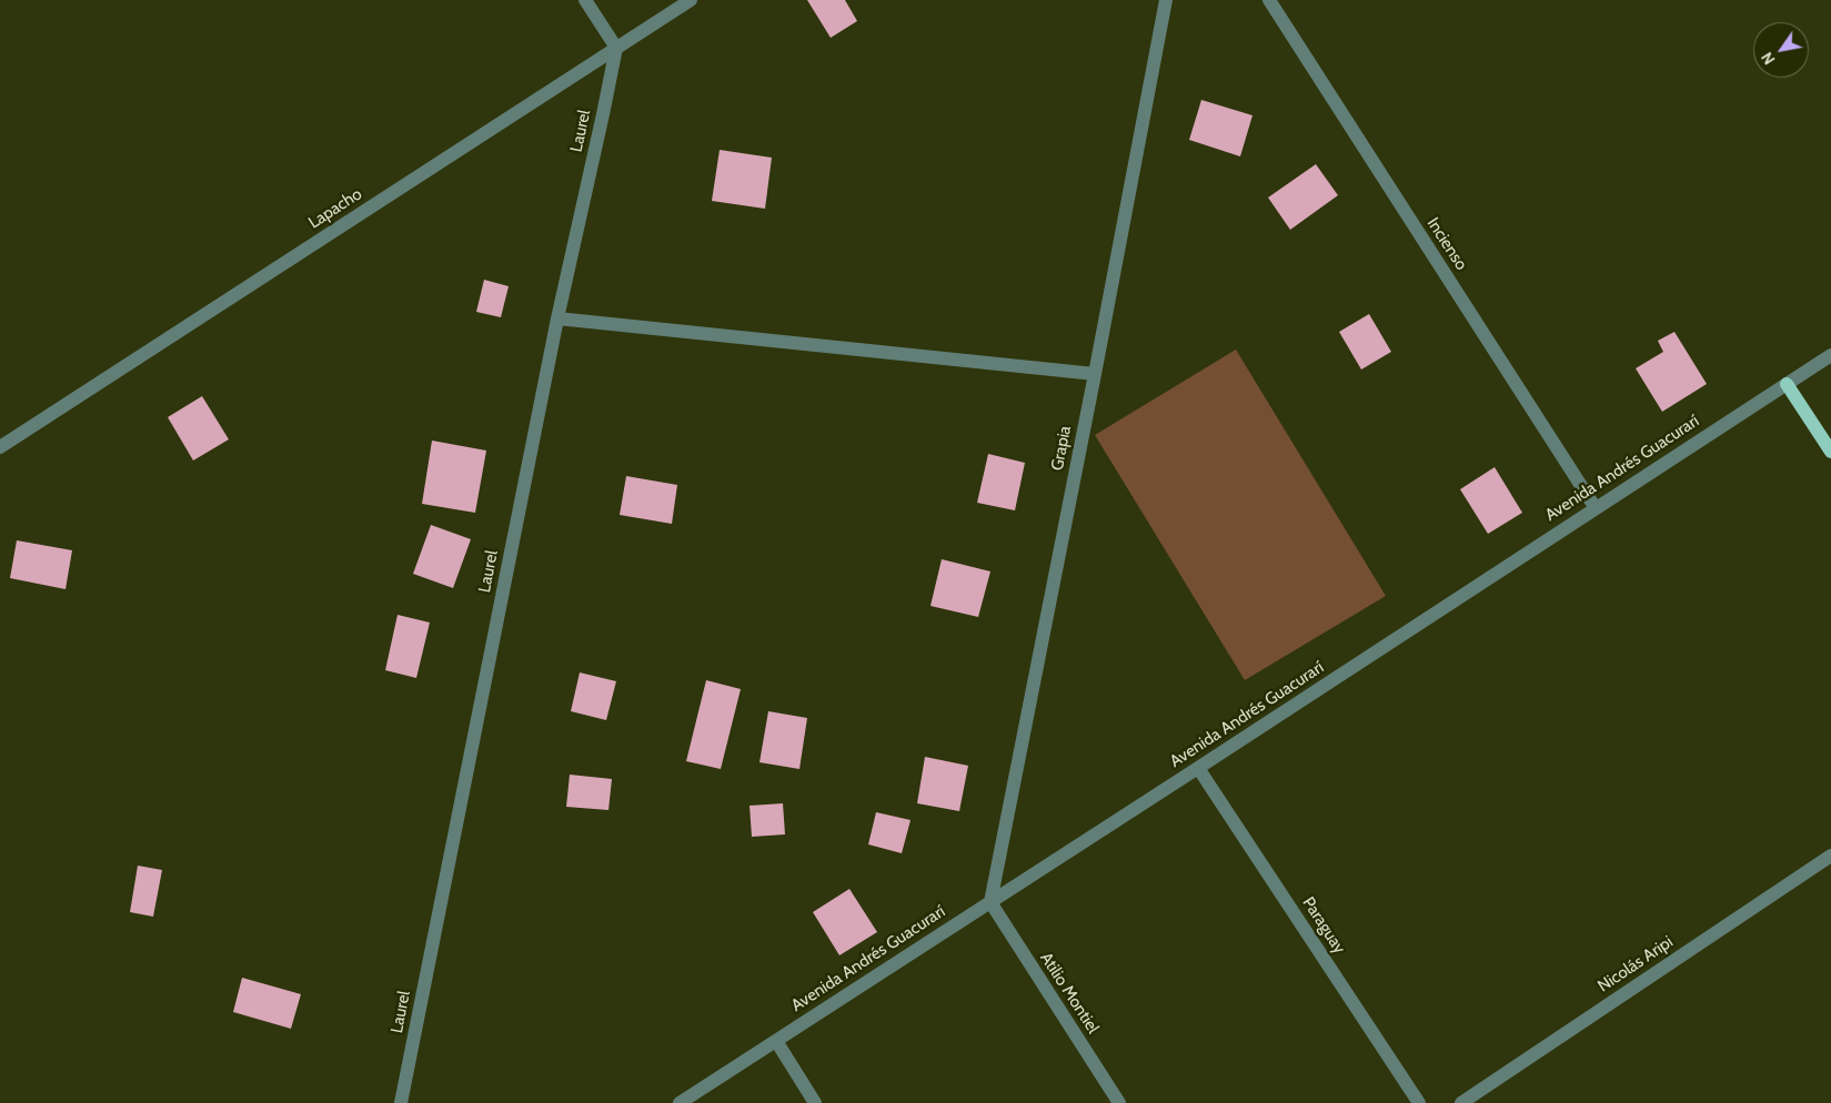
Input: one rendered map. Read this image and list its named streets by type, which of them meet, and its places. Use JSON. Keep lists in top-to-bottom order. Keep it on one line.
{"streets":{"street":["Laurel","Lapacho","Incienso","Grapia","Avenida Andrés Guacurarí","Paraguay","Nicolás Aripi","Atilio Montiel"]},"crossings":[["Laurel","Lapacho"],["Incienso","Avenida Andrés Guacurarí"],["Grapia","Avenida Andrés Guacurarí"],["Grapia","Atilio Montiel"],["Avenida Andrés Guacurarí","Paraguay"],["Avenida Andrés Guacurarí","Atilio Montiel"]],"north":"bottom left"}
